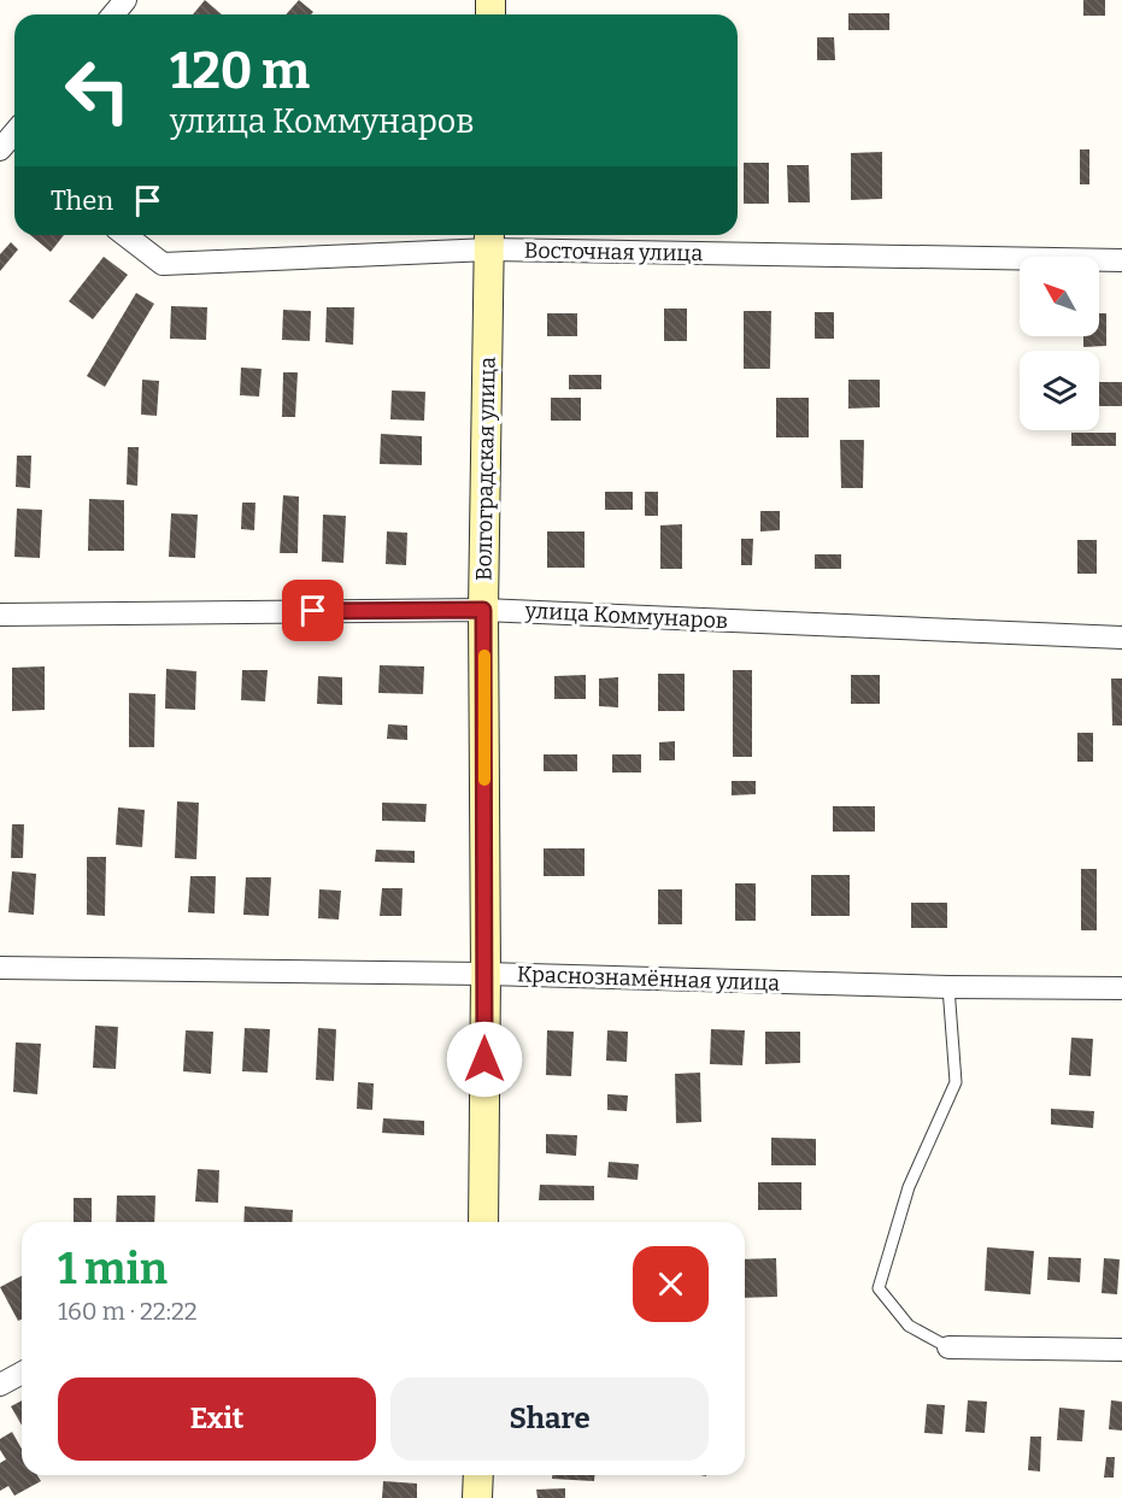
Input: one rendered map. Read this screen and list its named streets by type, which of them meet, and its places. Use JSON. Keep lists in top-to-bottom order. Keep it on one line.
{"streets":{"main road":["Волгоградская улица"],"street":["Восточная улица","улица Коммунаров","Краснознамённая улица"]},"crossings":[["Восточная улица","Волгоградская улица"],["Волгоградская улица","улица Коммунаров"],["Волгоградская улица","Краснознамённая улица"]],"north":"top left","page":{"turn":["120 m","улица Коммунаров"],"then":"Then","heading":["1 min","160 m · 22:22"],"buttons":["Exit","Share"]}}
